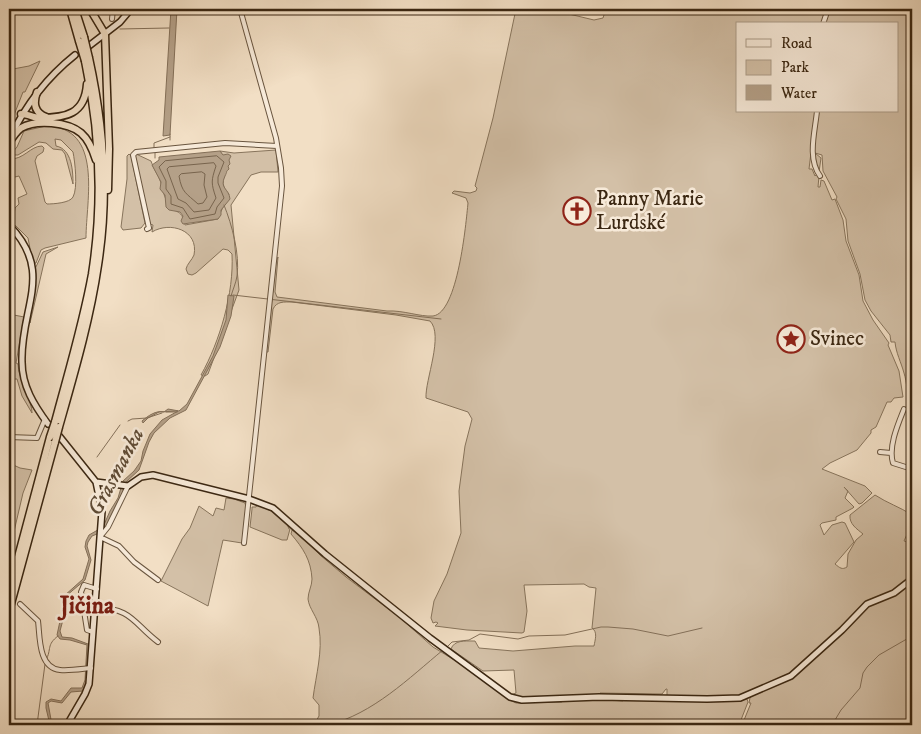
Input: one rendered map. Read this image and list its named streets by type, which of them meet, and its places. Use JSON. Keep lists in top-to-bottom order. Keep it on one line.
{"districts":["Jičina"],"water":["Grasmanka"],"places":{"church":["Panny Marie Lurdské"],"place":["Svinec"]},"legend":["Road","Park","Water"]}
